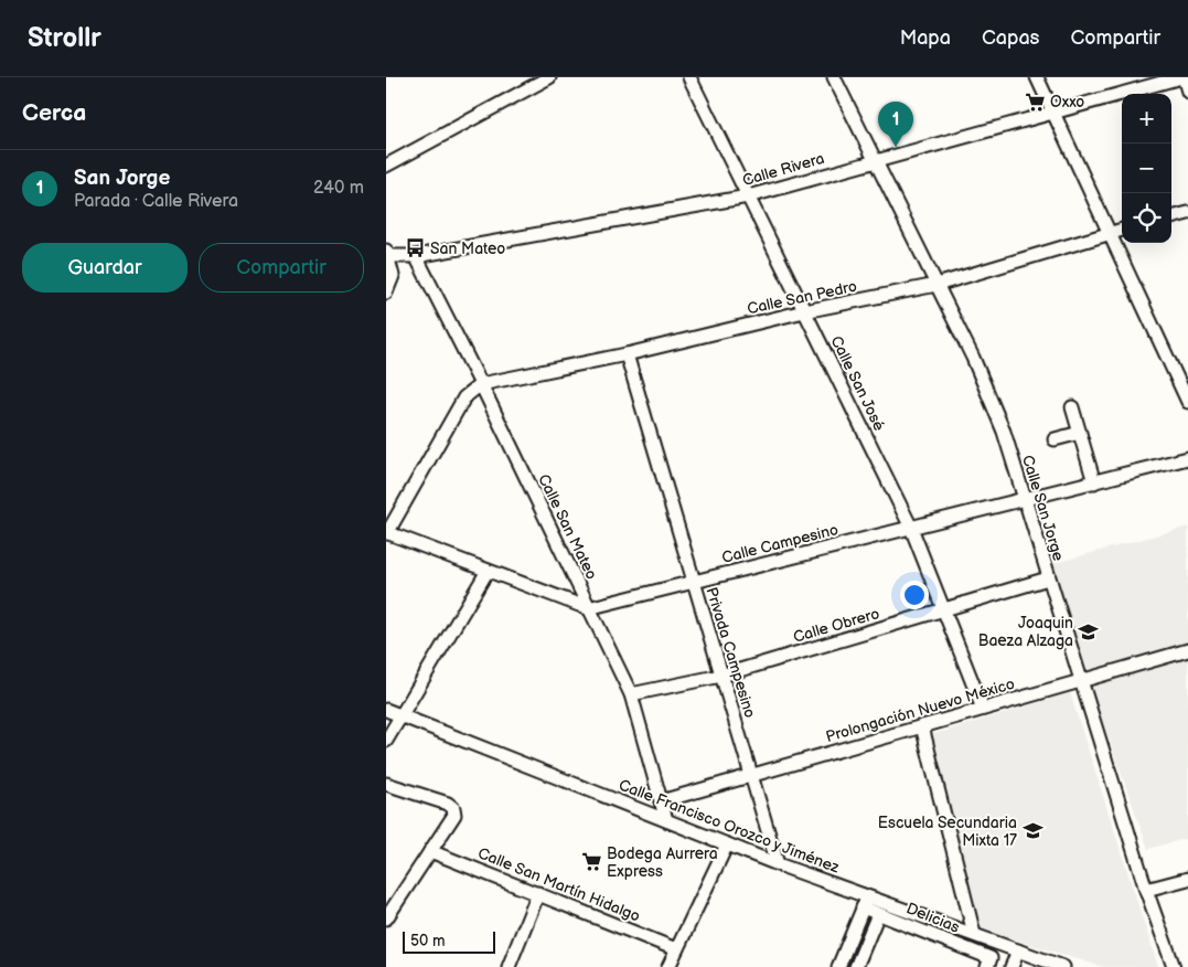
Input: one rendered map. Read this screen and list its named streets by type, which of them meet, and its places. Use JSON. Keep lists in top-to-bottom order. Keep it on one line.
{"streets":{"street":["Calle Rivera","Calle San Pedro","Calle San José","Calle San Jorge","Calle San Mateo","Calle Campesino","Calle Obrero","Privada Campesino","Prolongación Nuevo México","Calle Francisco Orozco y Jiménez","Calle San Martín Hidalgo","Delicias"]},"crossings":[["Calle Rivera","Calle San José"],["Calle Rivera","Calle San Jorge"],["Calle Rivera","Calle San Mateo"],["Calle San Pedro","Calle San José"],["Calle San Pedro","Calle San Jorge"],["Calle San Pedro","Calle San Mateo"],["Calle San Pedro","Privada Campesino"],["Calle San José","Calle Campesino"],["Calle San José","Calle Obrero"],["Calle San José","Prolongación Nuevo México"],["Calle San Jorge","Calle Campesino"],["Calle San Jorge","Calle Obrero"],["Calle San Jorge","Prolongación Nuevo México"],["Calle San Mateo","Calle Campesino"],["Calle San Mateo","Calle Obrero"],["Calle San Mateo","Prolongación Nuevo México"],["Calle San Mateo","Calle Francisco Orozco y Jiménez"],["Calle Campesino","Privada Campesino"],["Calle Obrero","Privada Campesino"],["Privada Campesino","Prolongación Nuevo México"],["Privada Campesino","Calle Francisco Orozco y Jiménez"],["Calle Francisco Orozco y Jiménez","Delicias"]],"places":{"supermarket":["Oxxo","Bodega Aurrera Express"],"bus stop":["San Mateo"],"school or university":["Joaquin Baeza Alzaga","Escuela Secundaria Mixta 17"]},"scale_bar":"50 m","page":{"header":"Strollr","nav":["Mapa","Capas","Compartir"],"heading":"Cerca","map_buttons":["+","−"],"pins":"1","list":[{"mark":"1","name":"San Jorge","note":"Parada · Calle Rivera","value":"240 m"}],"buttons":["Guardar","Compartir"],"scale":"50 m"}}
